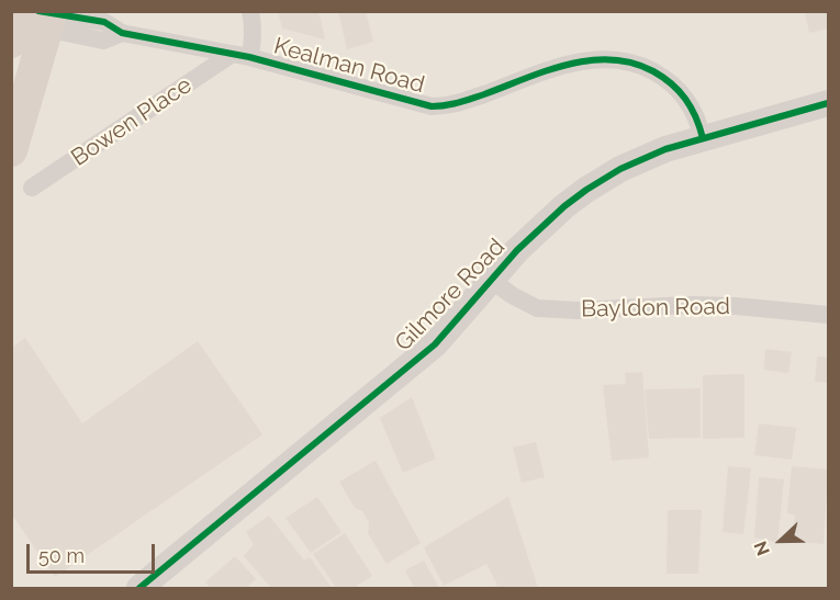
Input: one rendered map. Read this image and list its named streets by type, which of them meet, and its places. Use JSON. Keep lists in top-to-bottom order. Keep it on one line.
{"streets":{"street":["Kealman Road","Bowen Place","Gilmore Road","Bayldon Road"]},"crossings":[["Kealman Road","Bowen Place"],["Kealman Road","Gilmore Road"],["Gilmore Road","Bayldon Road"]],"scale_bar":"50 m","north":"left"}
